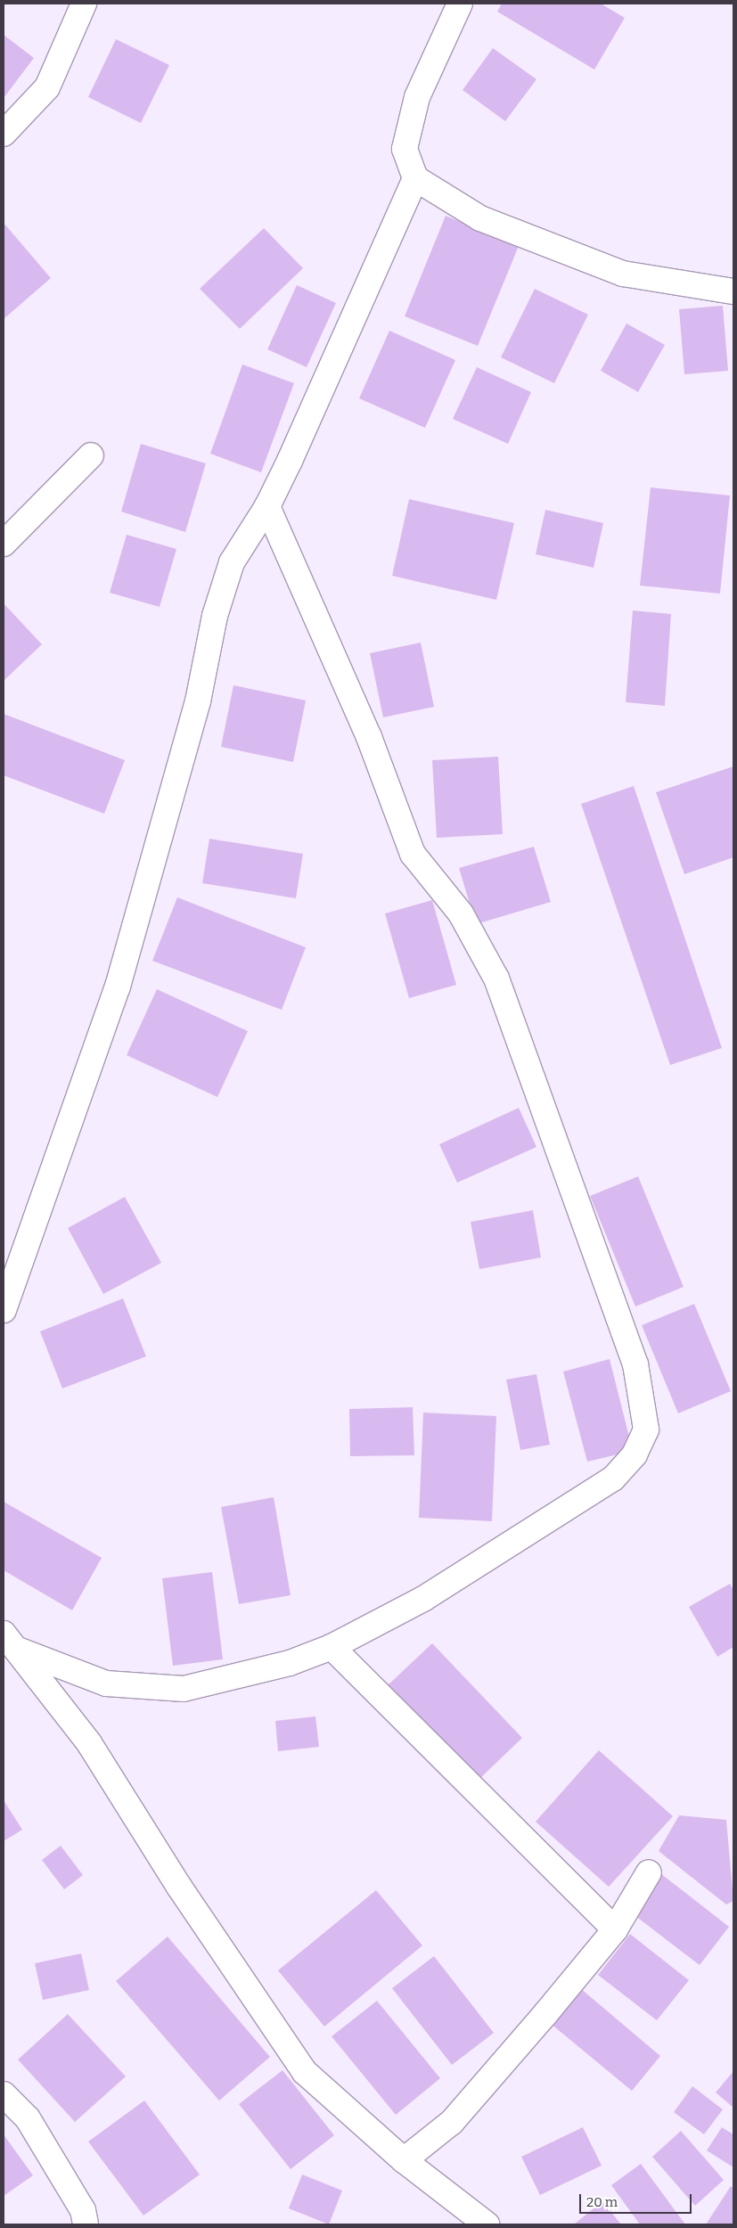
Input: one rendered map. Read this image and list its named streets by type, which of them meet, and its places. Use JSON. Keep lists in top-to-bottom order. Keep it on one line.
{"scale_bar":"20 m"}
